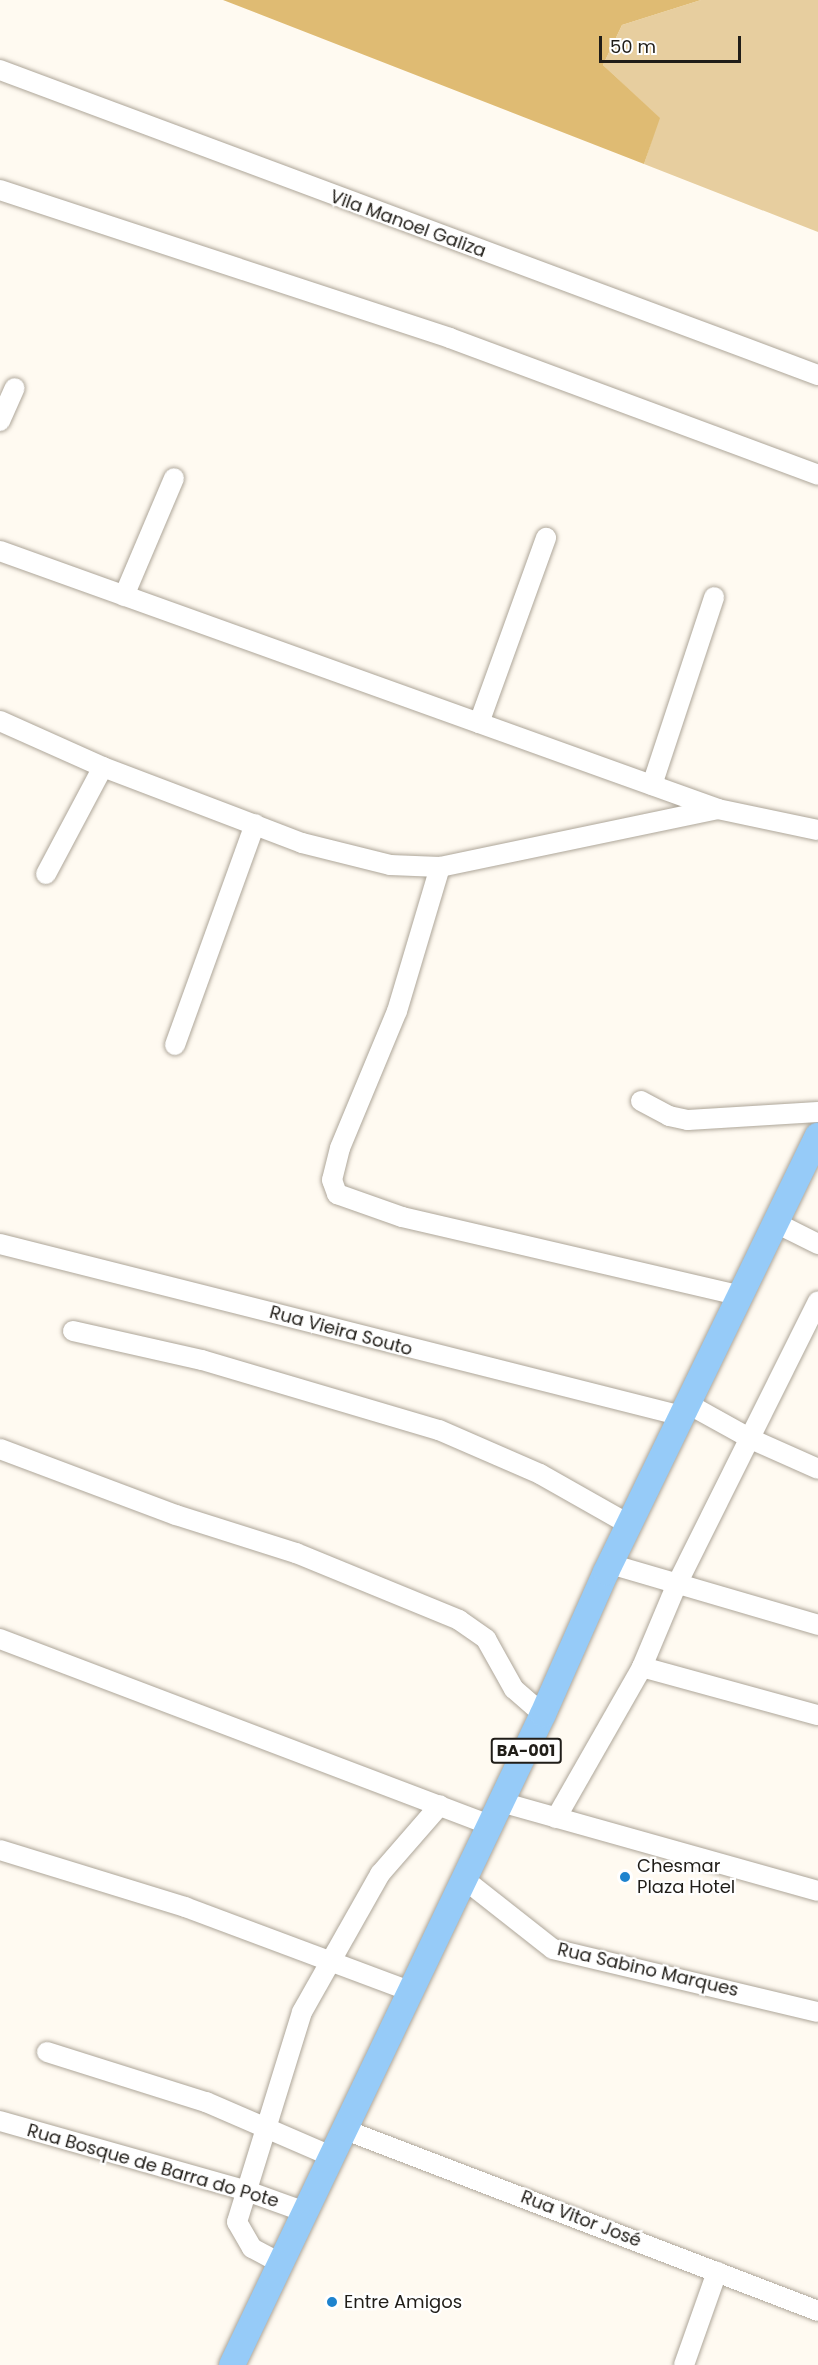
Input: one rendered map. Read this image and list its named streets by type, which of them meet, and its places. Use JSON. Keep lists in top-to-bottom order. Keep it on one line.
{"streets":{"main road":["BA-001"],"street":["Vila Manoel Galiza","Rua Vieira Souto","Rua Sabino Marques","Rua Bosque de Barra do Pote","Rua Vitor José"]},"crossings":[["Rua Vieira Souto","BA-001"],["BA-001","Rua Sabino Marques"],["BA-001","Rua Bosque de Barra do Pote"],["BA-001","Rua Vitor José"]],"places":["Chesmar Plaza Hotel","Entre Amigos"],"scale_bar":"50 m"}
